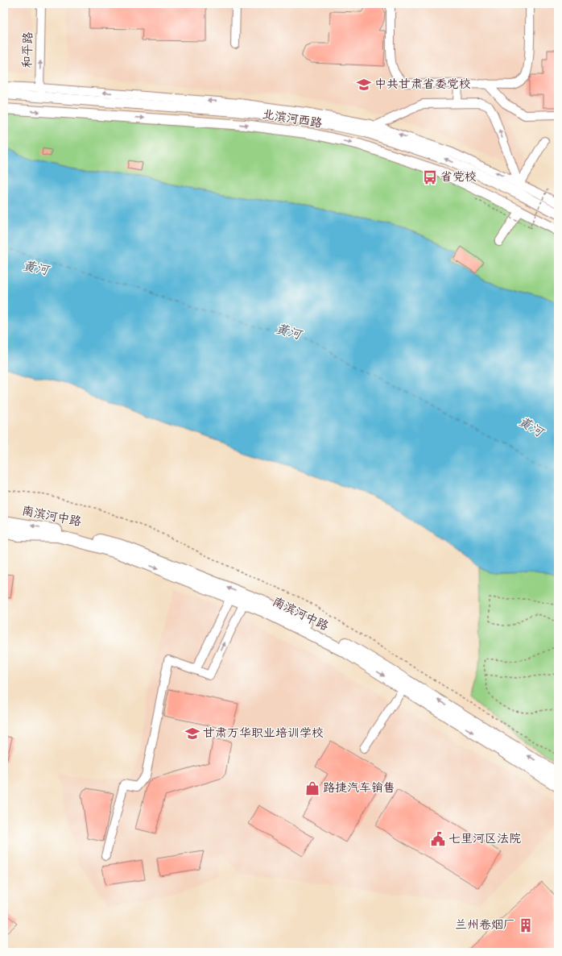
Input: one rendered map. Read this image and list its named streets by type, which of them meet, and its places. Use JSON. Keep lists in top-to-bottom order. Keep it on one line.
{"streets":{"highway":["南滨河中路"],"main road":["北滨河西路"],"street":["和平路"]},"crossings":[["和平路","北滨河西路"]],"one_way":["和平路"],"water":["黄河"],"places":{"school or university":["中共甘肃省委党校","甘肃万华职业培训学校"],"bus stop":["省党校"],"shop":["路捷汽车销售"],"public building":["七里河区法院"],"building":["兰州卷烟厂"]}}
